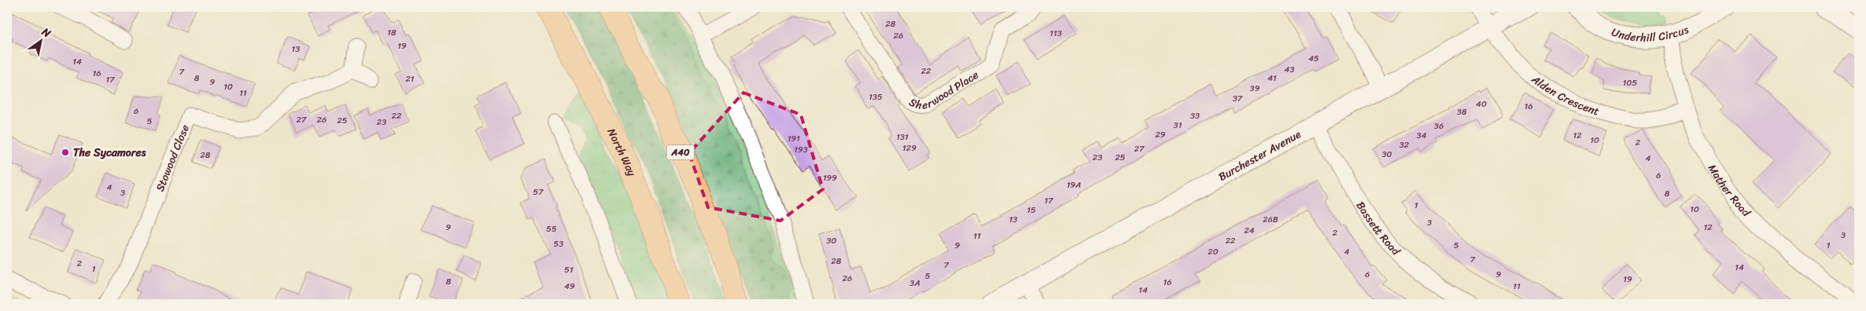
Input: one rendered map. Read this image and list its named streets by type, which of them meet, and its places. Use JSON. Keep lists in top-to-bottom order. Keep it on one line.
{"streets":{"highway":["North Way","A40"],"street":["Underhill Circus","Sherwood Place","Alden Crescent","Burchester Avenue","Stowood Close","Mather Road","Bassett Road"]},"crossings":[["Underhill Circus","Mather Road"],["Alden Crescent","Burchester Avenue"],["Alden Crescent","Mather Road"],["Burchester Avenue","Bassett Road"]],"places":["The Sycamores"],"house_numbers":["28","18","113","26","19","13","45","14","43","22","7","16","8","41","21","17","9","105","10","39","11","135","37","40","16","6","38","22","33","27","26","25","5","23","31","36","29","34","12","131","191","10","2","32","129","27","193","30","28","23","25","4","6","199","19A","4","57","3","8","17","1","10","15","13","26B","3","9","12","55","24","2","3","11","30","22","53","9","5","1","20","4","7","28","2","7","14","1","51","6","9","5","26","19","8","16","3A","49","11","14"],"north":"top right"}
